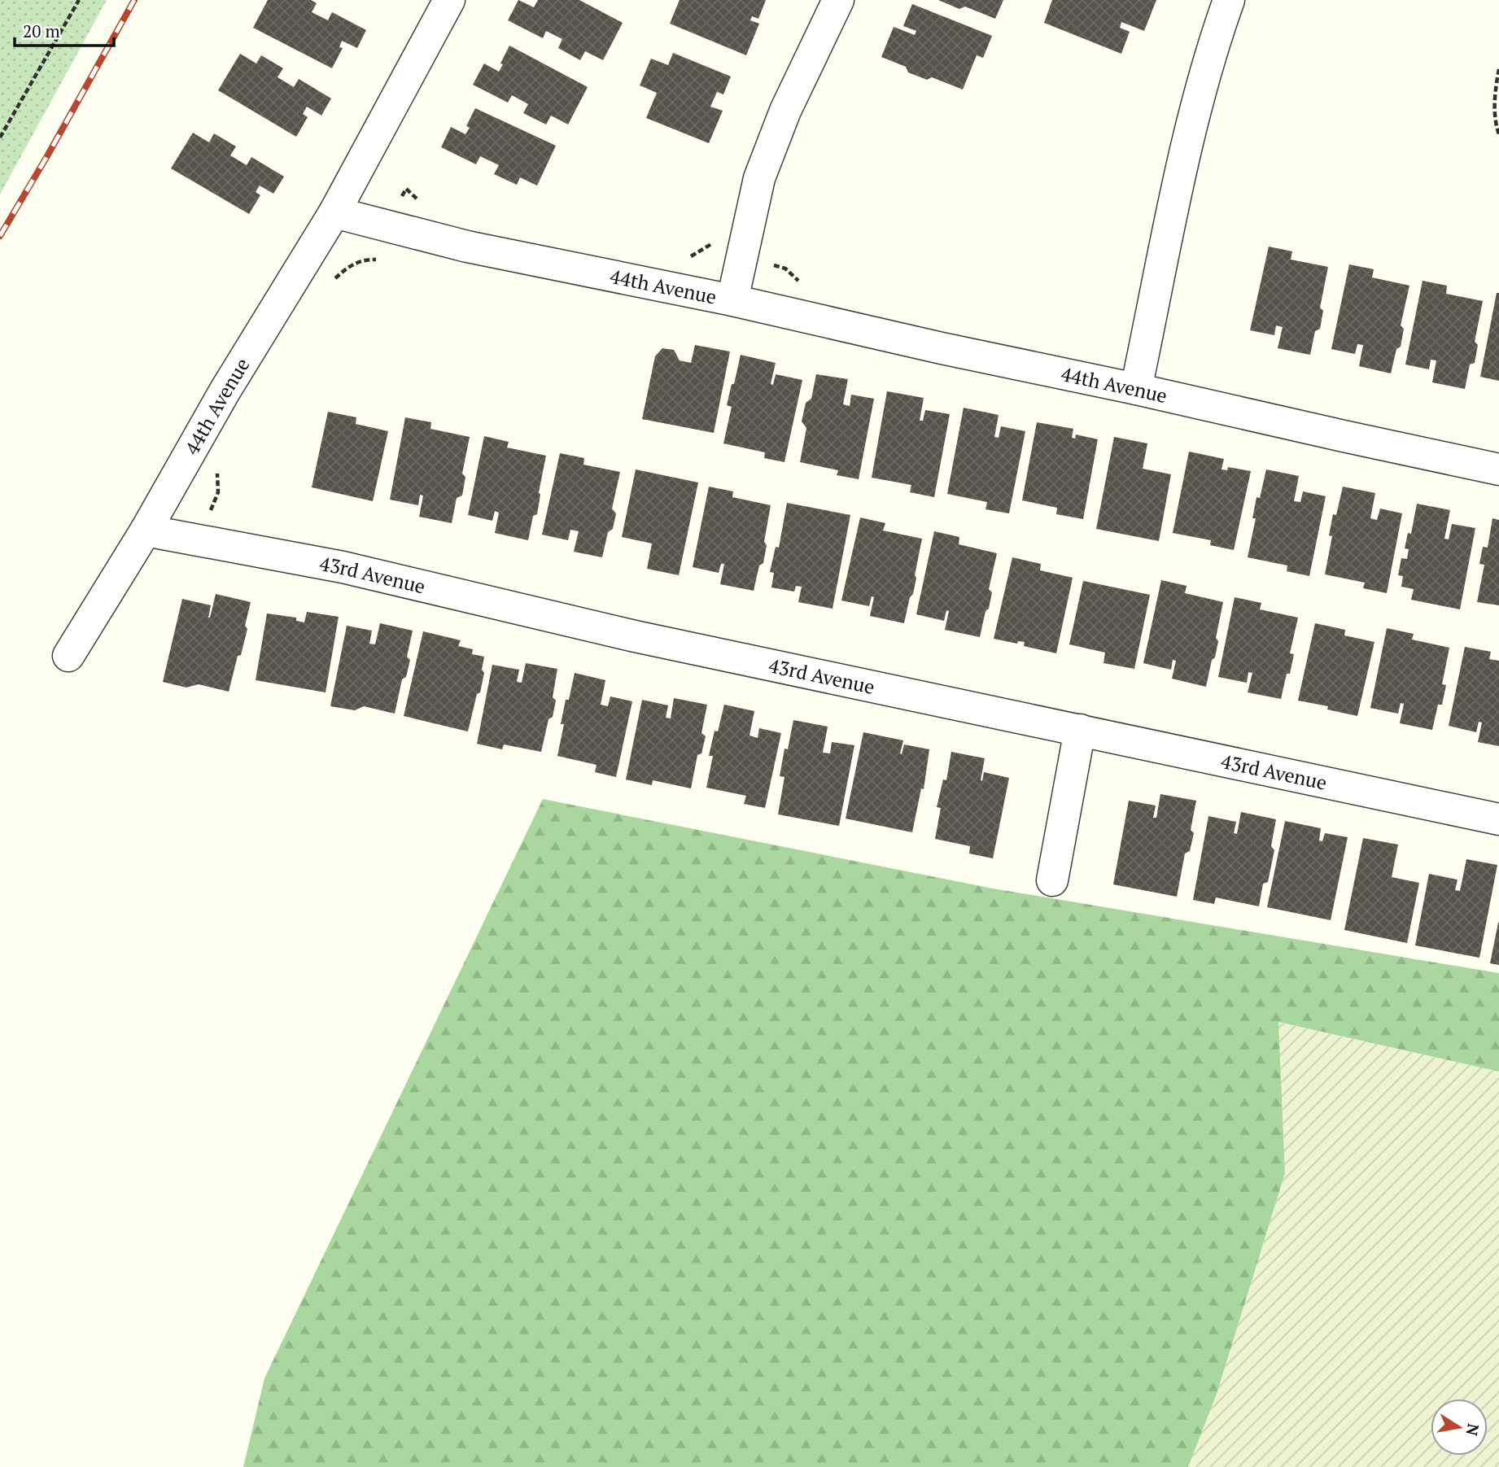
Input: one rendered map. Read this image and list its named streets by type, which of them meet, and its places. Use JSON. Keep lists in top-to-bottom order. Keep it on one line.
{"streets":{"street":["44th Avenue","43rd Avenue"]},"crossings":[["44th Avenue","43rd Avenue"]],"scale_bar":"20 m","north":"right"}
